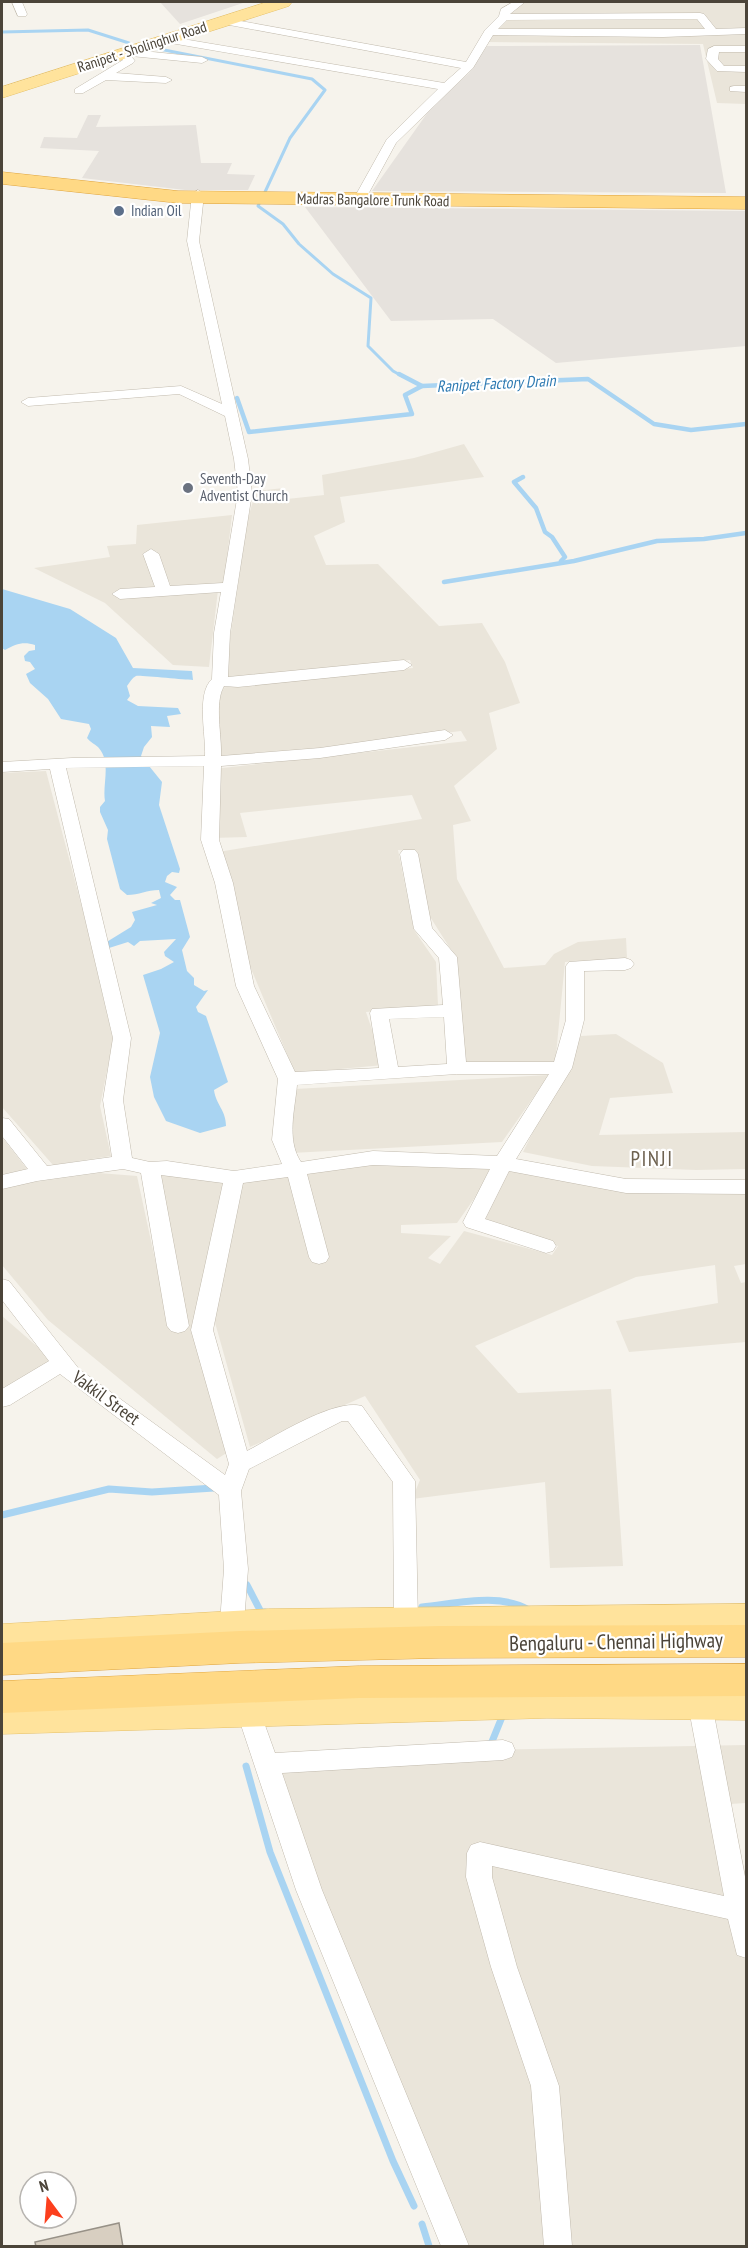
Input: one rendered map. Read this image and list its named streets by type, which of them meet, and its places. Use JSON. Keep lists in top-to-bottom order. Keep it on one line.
{"streets":{"highway":["Madras Bangalore Trunk Road","Bengaluru - Chennai Highway"],"main road":["Ranipet - Sholinghur Road"],"street":["Vakkil Street"]},"districts":["PINJI"],"water":["Ranipet Factory Drain"],"places":["Indian Oil","Seventh-Day Adventist Church"],"north":"top"}
